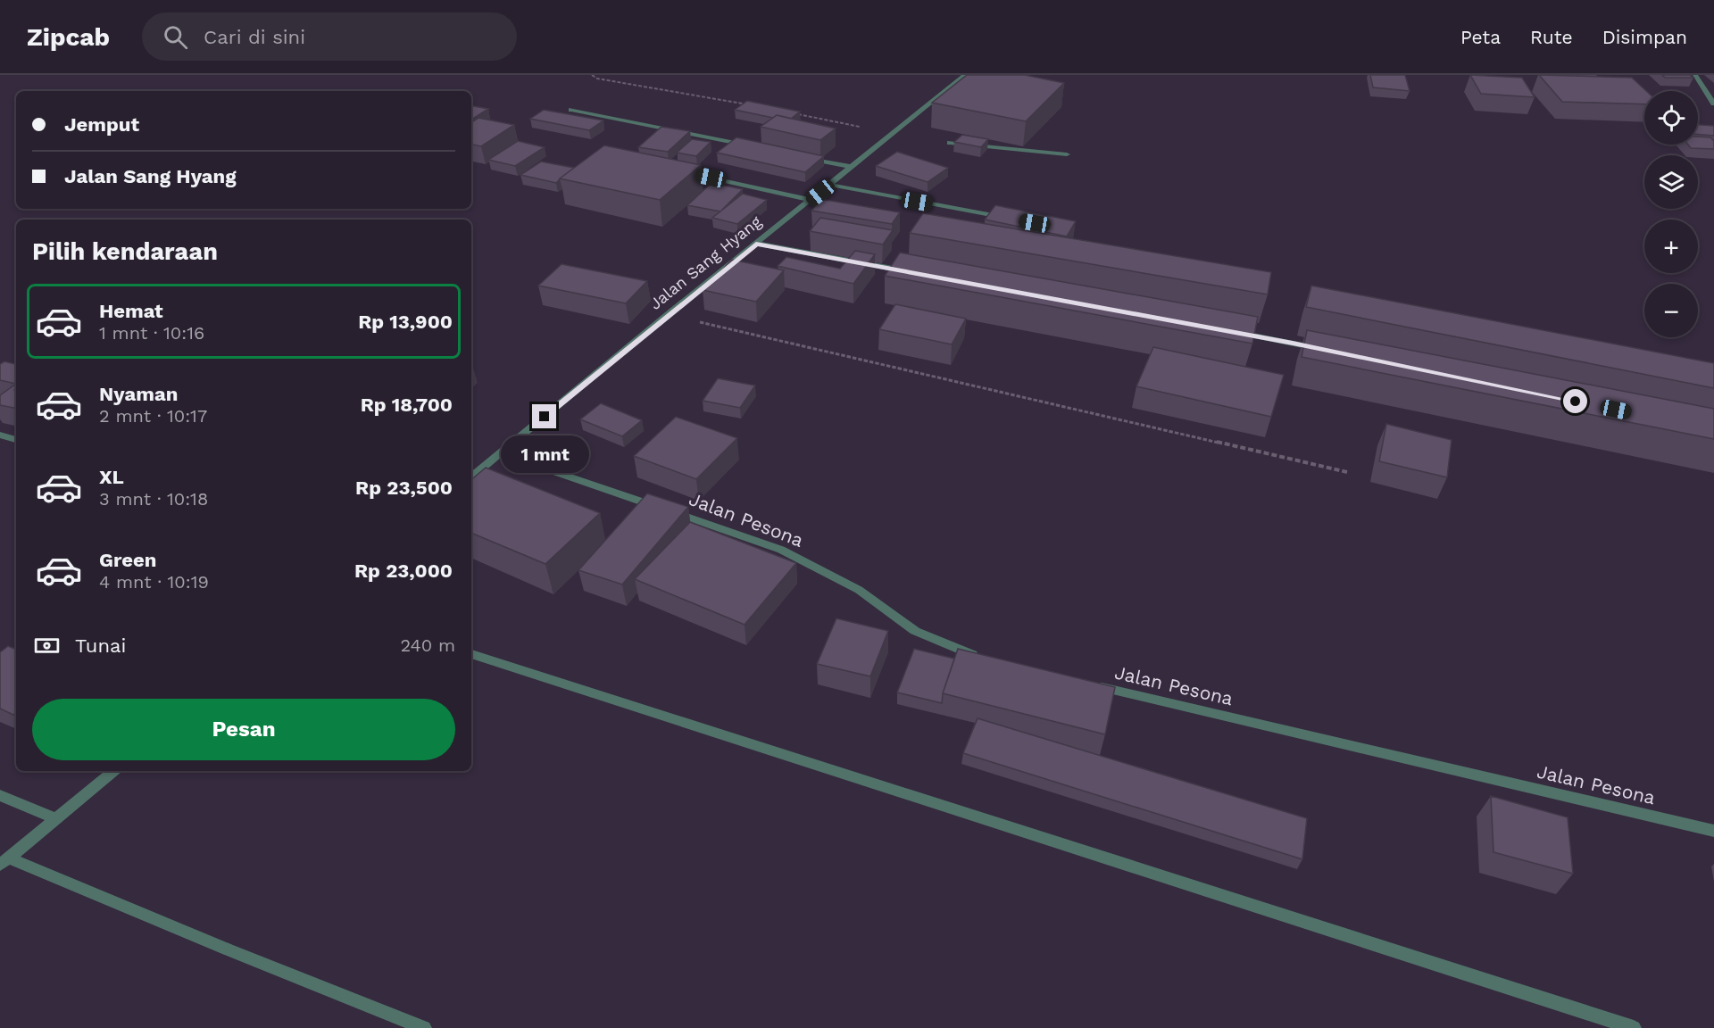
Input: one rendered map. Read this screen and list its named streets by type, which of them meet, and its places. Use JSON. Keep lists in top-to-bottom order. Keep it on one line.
{"streets":{"street":["Jalan Sang Hyang","Jalan Pesona"]},"crossings":[["Jalan Sang Hyang","Jalan Pesona"]],"page":{"header":"Zipcab","search":"Cari di sini","nav":["Peta","Rute","Disimpan"],"map_buttons":["+","−"],"banner":["Jemput","Jalan Sang Hyang"],"heading":"Pilih kendaraan","list":[{"name":"Hemat","note":"1 mnt · 10:16","value":"Rp 13,900"},{"name":"Nyaman","note":"2 mnt · 10:17","value":"Rp 18,700"},{"name":"XL","note":"3 mnt · 10:18","value":"Rp 23,500"},{"name":"Green","note":"4 mnt · 10:19","value":"Rp 23,000"}],"bubble":"1 mnt","pay":["Tunai","240 m"],"buttons":"Pesan"}}
